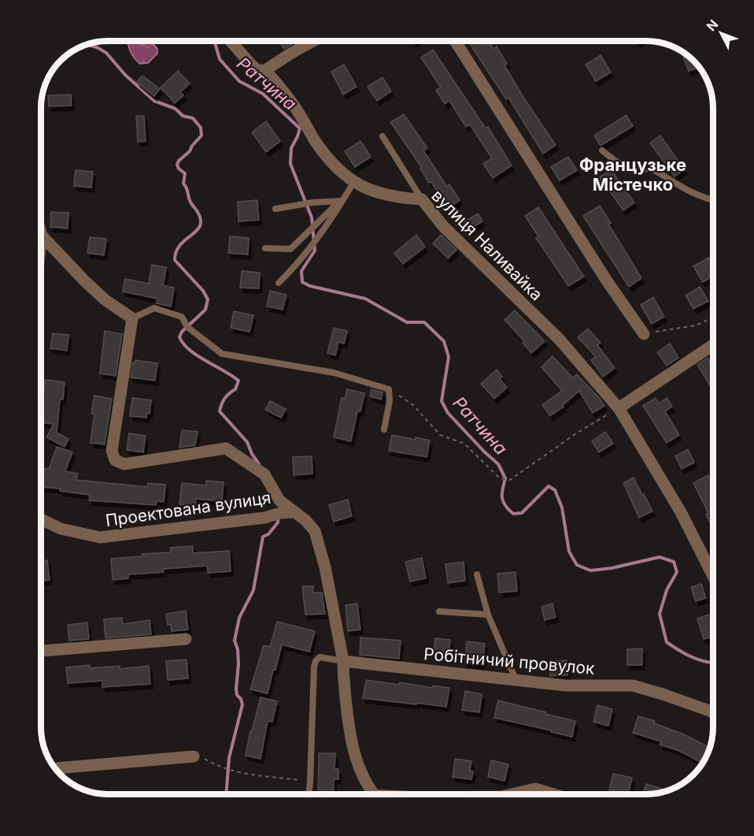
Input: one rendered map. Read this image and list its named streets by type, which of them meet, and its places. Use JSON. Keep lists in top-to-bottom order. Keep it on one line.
{"streets":{"street":["вулиця Наливайка","Проектована вулиця","Робітничий провулок"]},"districts":["Французьке Містечко"],"water":["Ратчина"],"north":"top left"}
